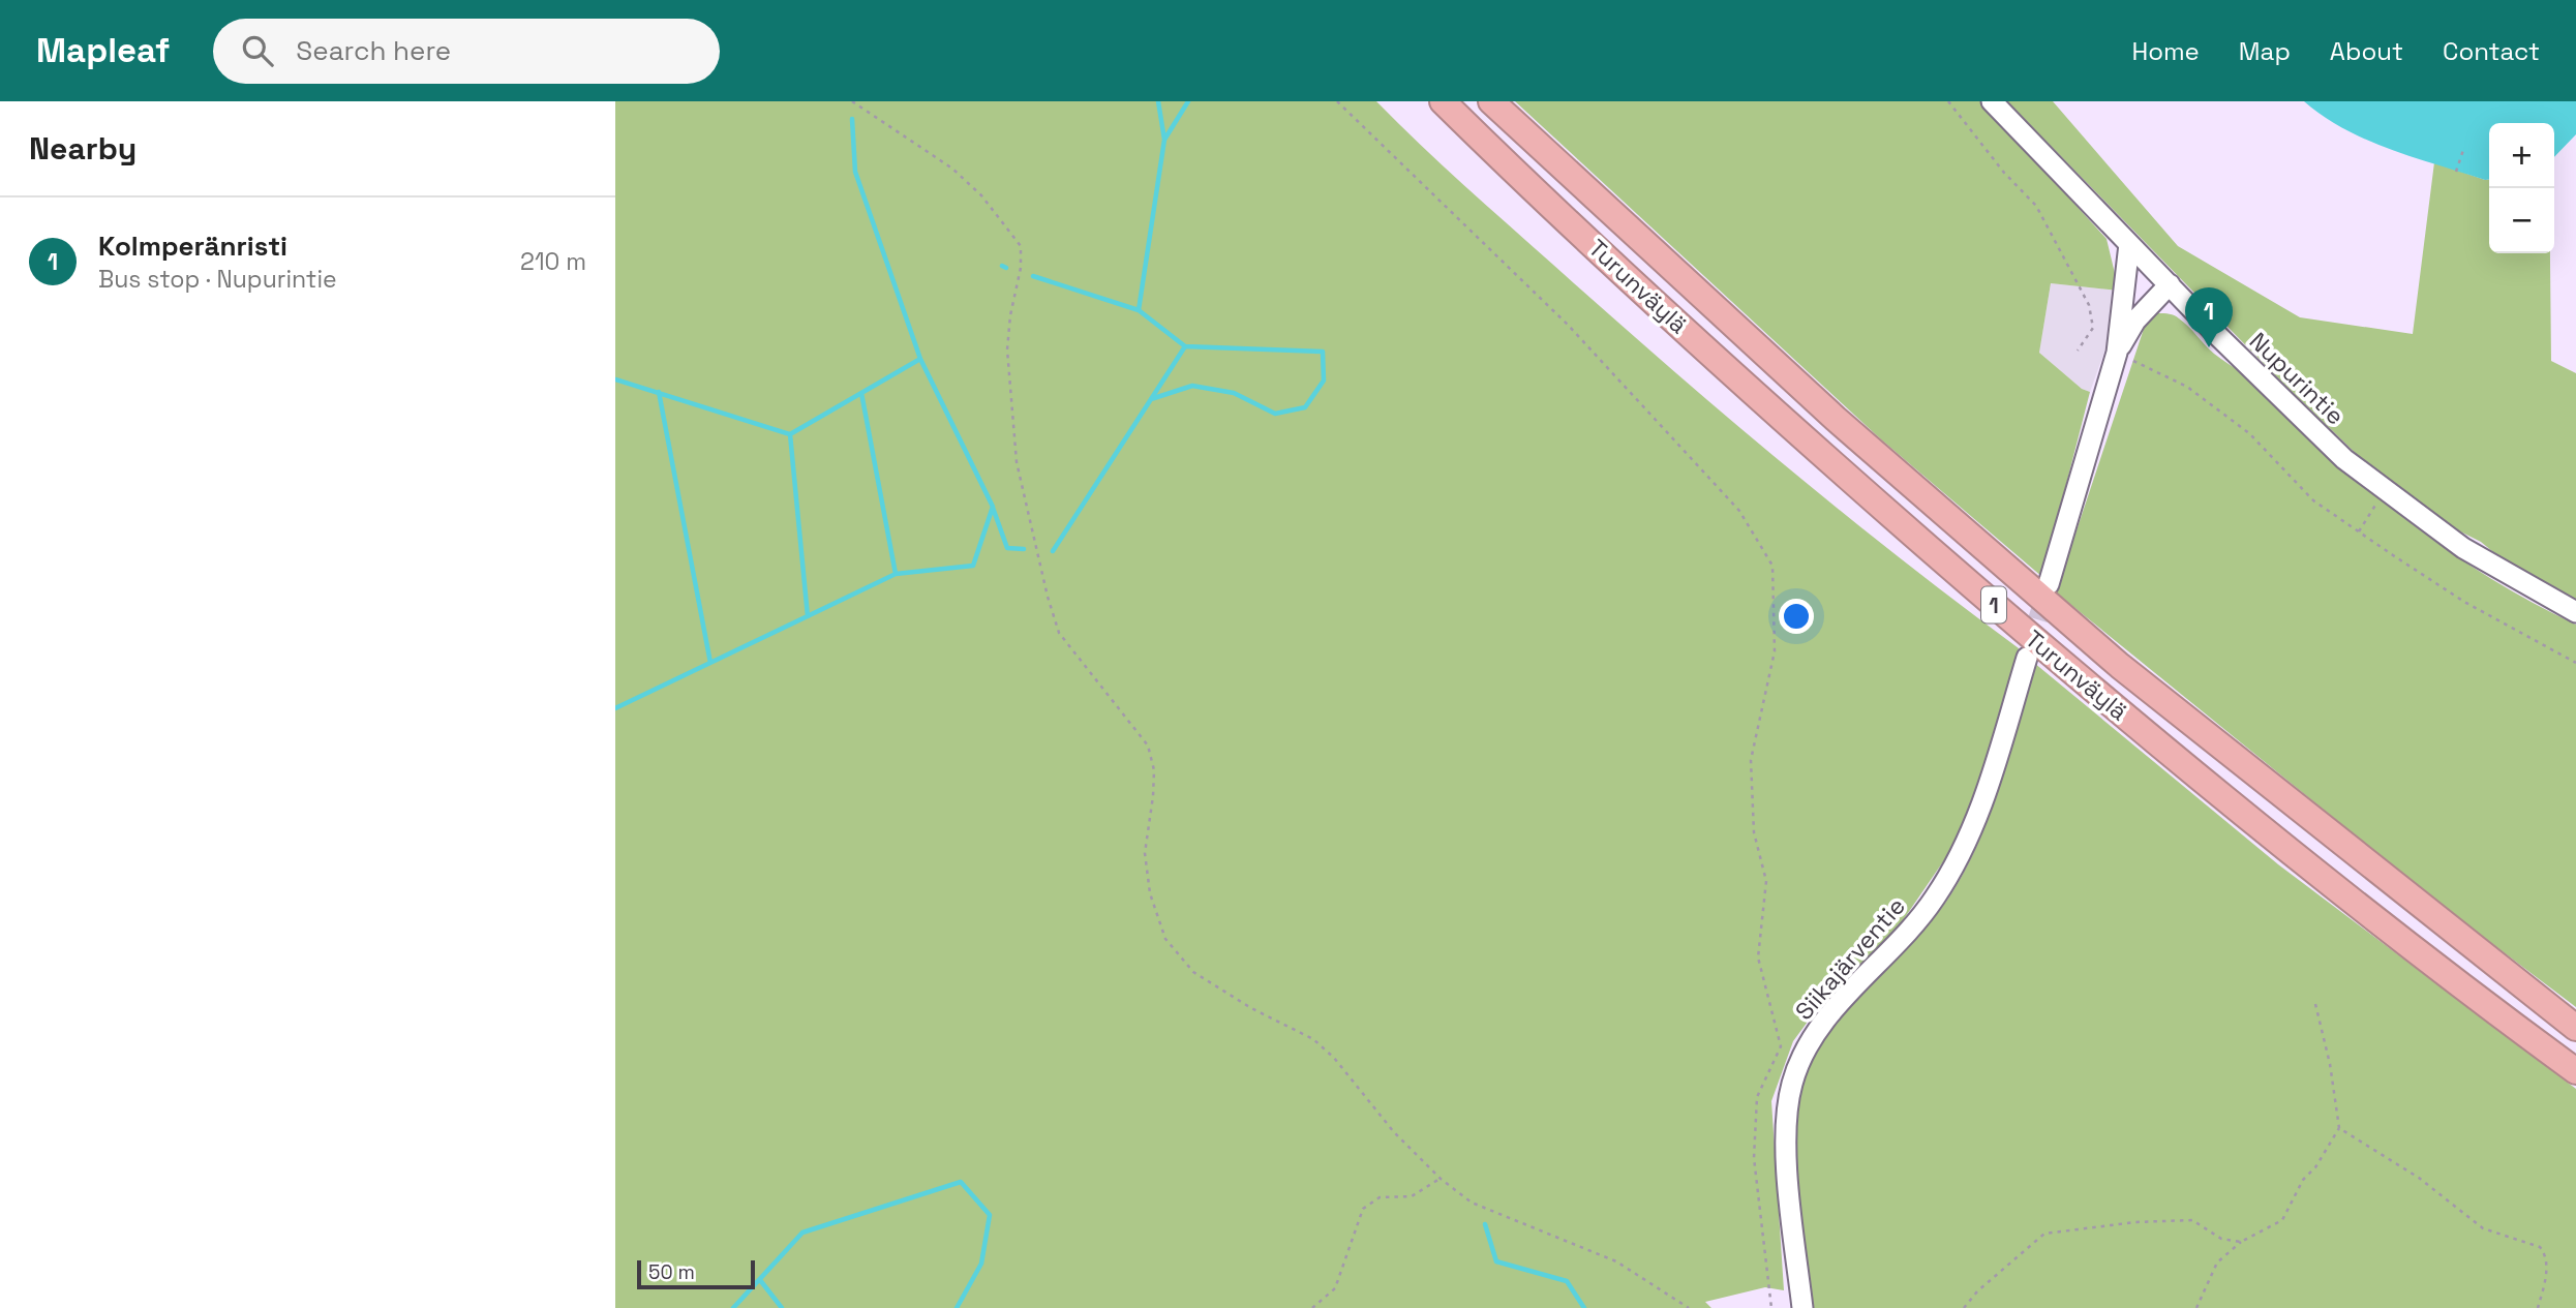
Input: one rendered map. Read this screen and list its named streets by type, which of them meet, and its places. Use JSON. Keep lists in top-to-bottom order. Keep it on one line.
{"streets":{"highway":["Turunväylä","1"],"street":["Nupurintie","Siikajärventie"]},"scale_bar":"50 m","page":{"header":"Mapleaf","search":"Search here","nav":["Home","Map","About","Contact"],"heading":"Nearby","map_buttons":["+","−"],"list":[{"mark":"1","name":"Kolmperänristi","note":"Bus stop · Nupurintie","value":"210 m"}],"pins":"1","scale":"50 m"}}
